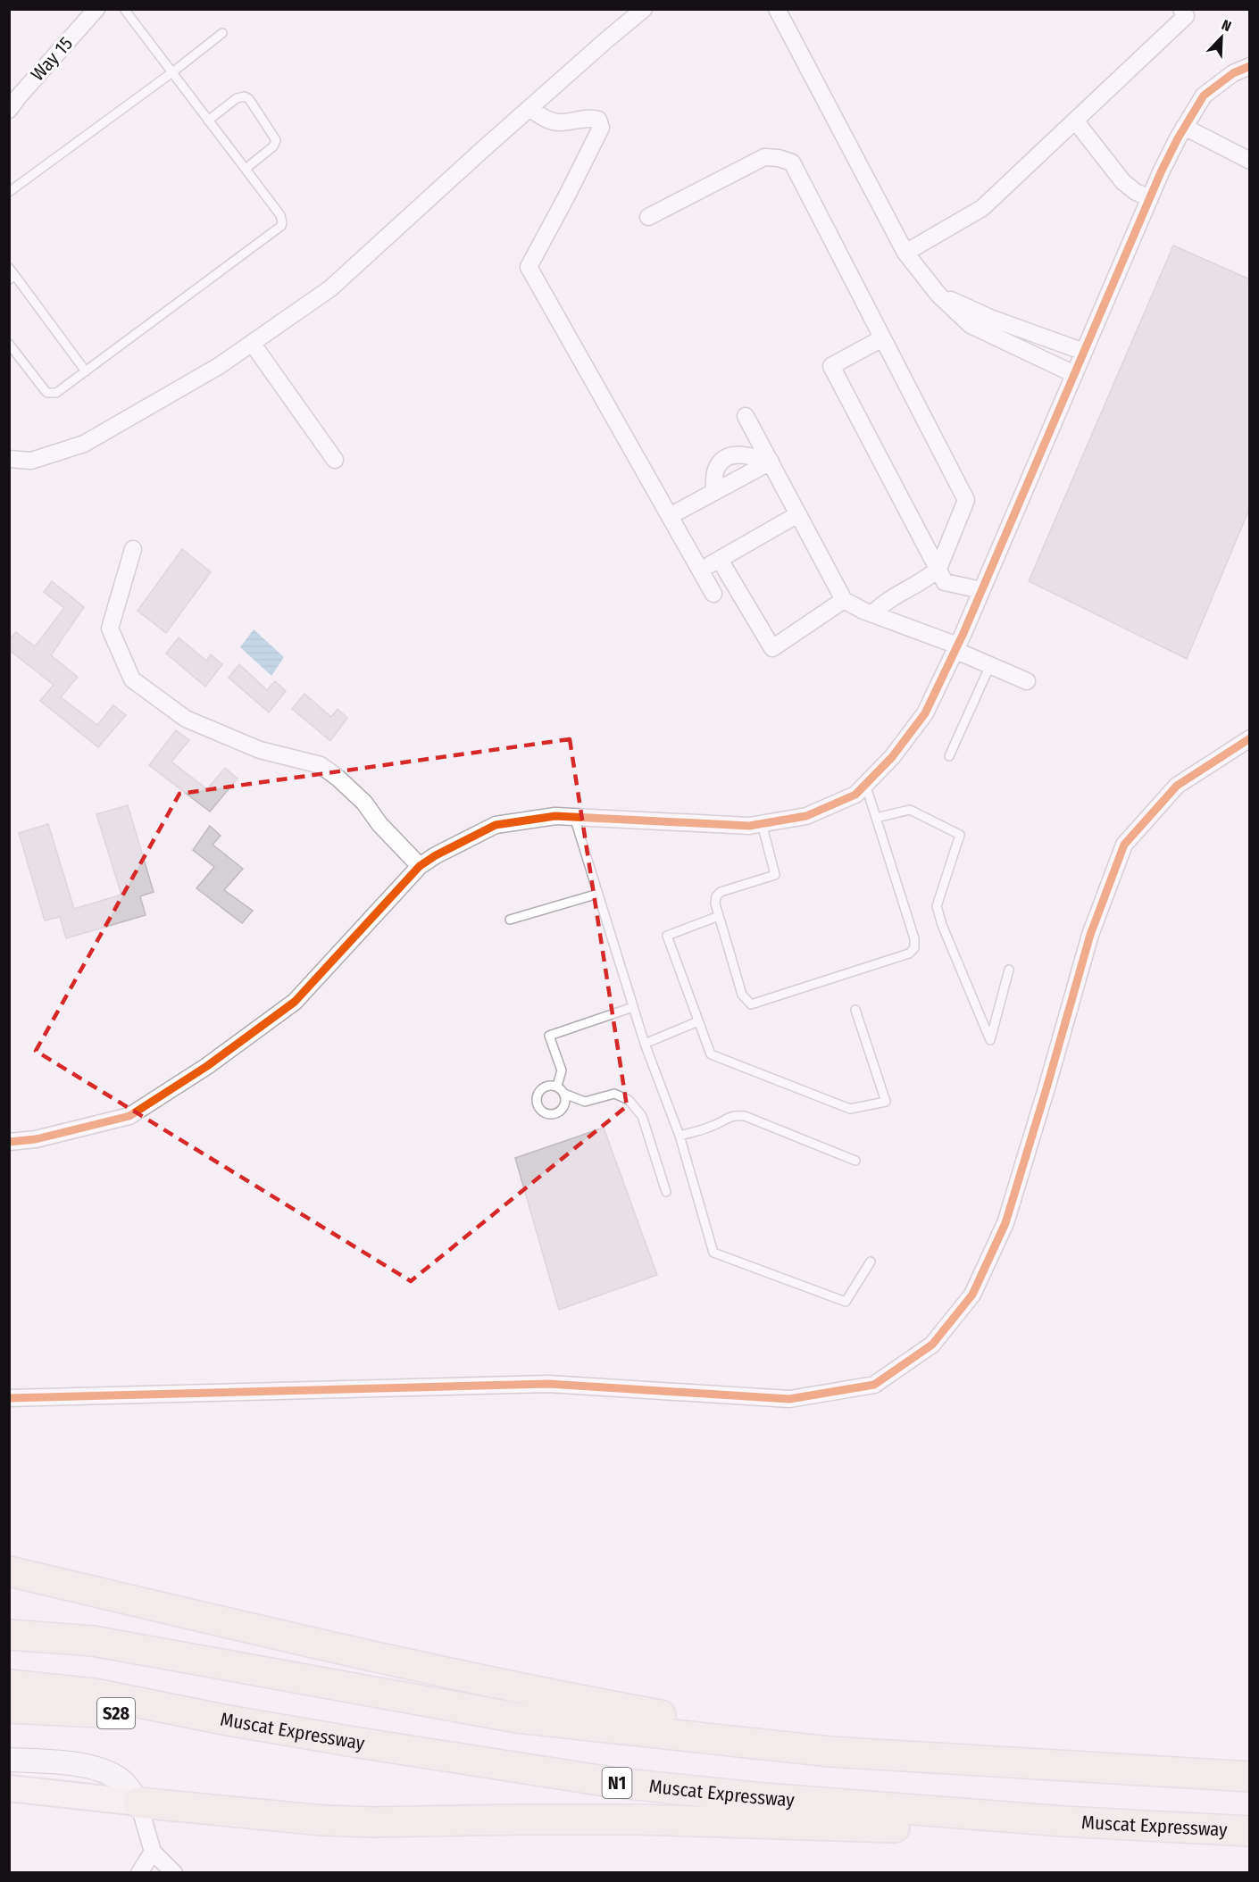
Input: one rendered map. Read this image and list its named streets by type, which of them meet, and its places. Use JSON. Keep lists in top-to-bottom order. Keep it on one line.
{"streets":{"highway":["S28","Muscat Expressway","N1"],"street":["Way 15"]},"crossings":[["S28","Muscat Expressway"]],"north":"top right"}
